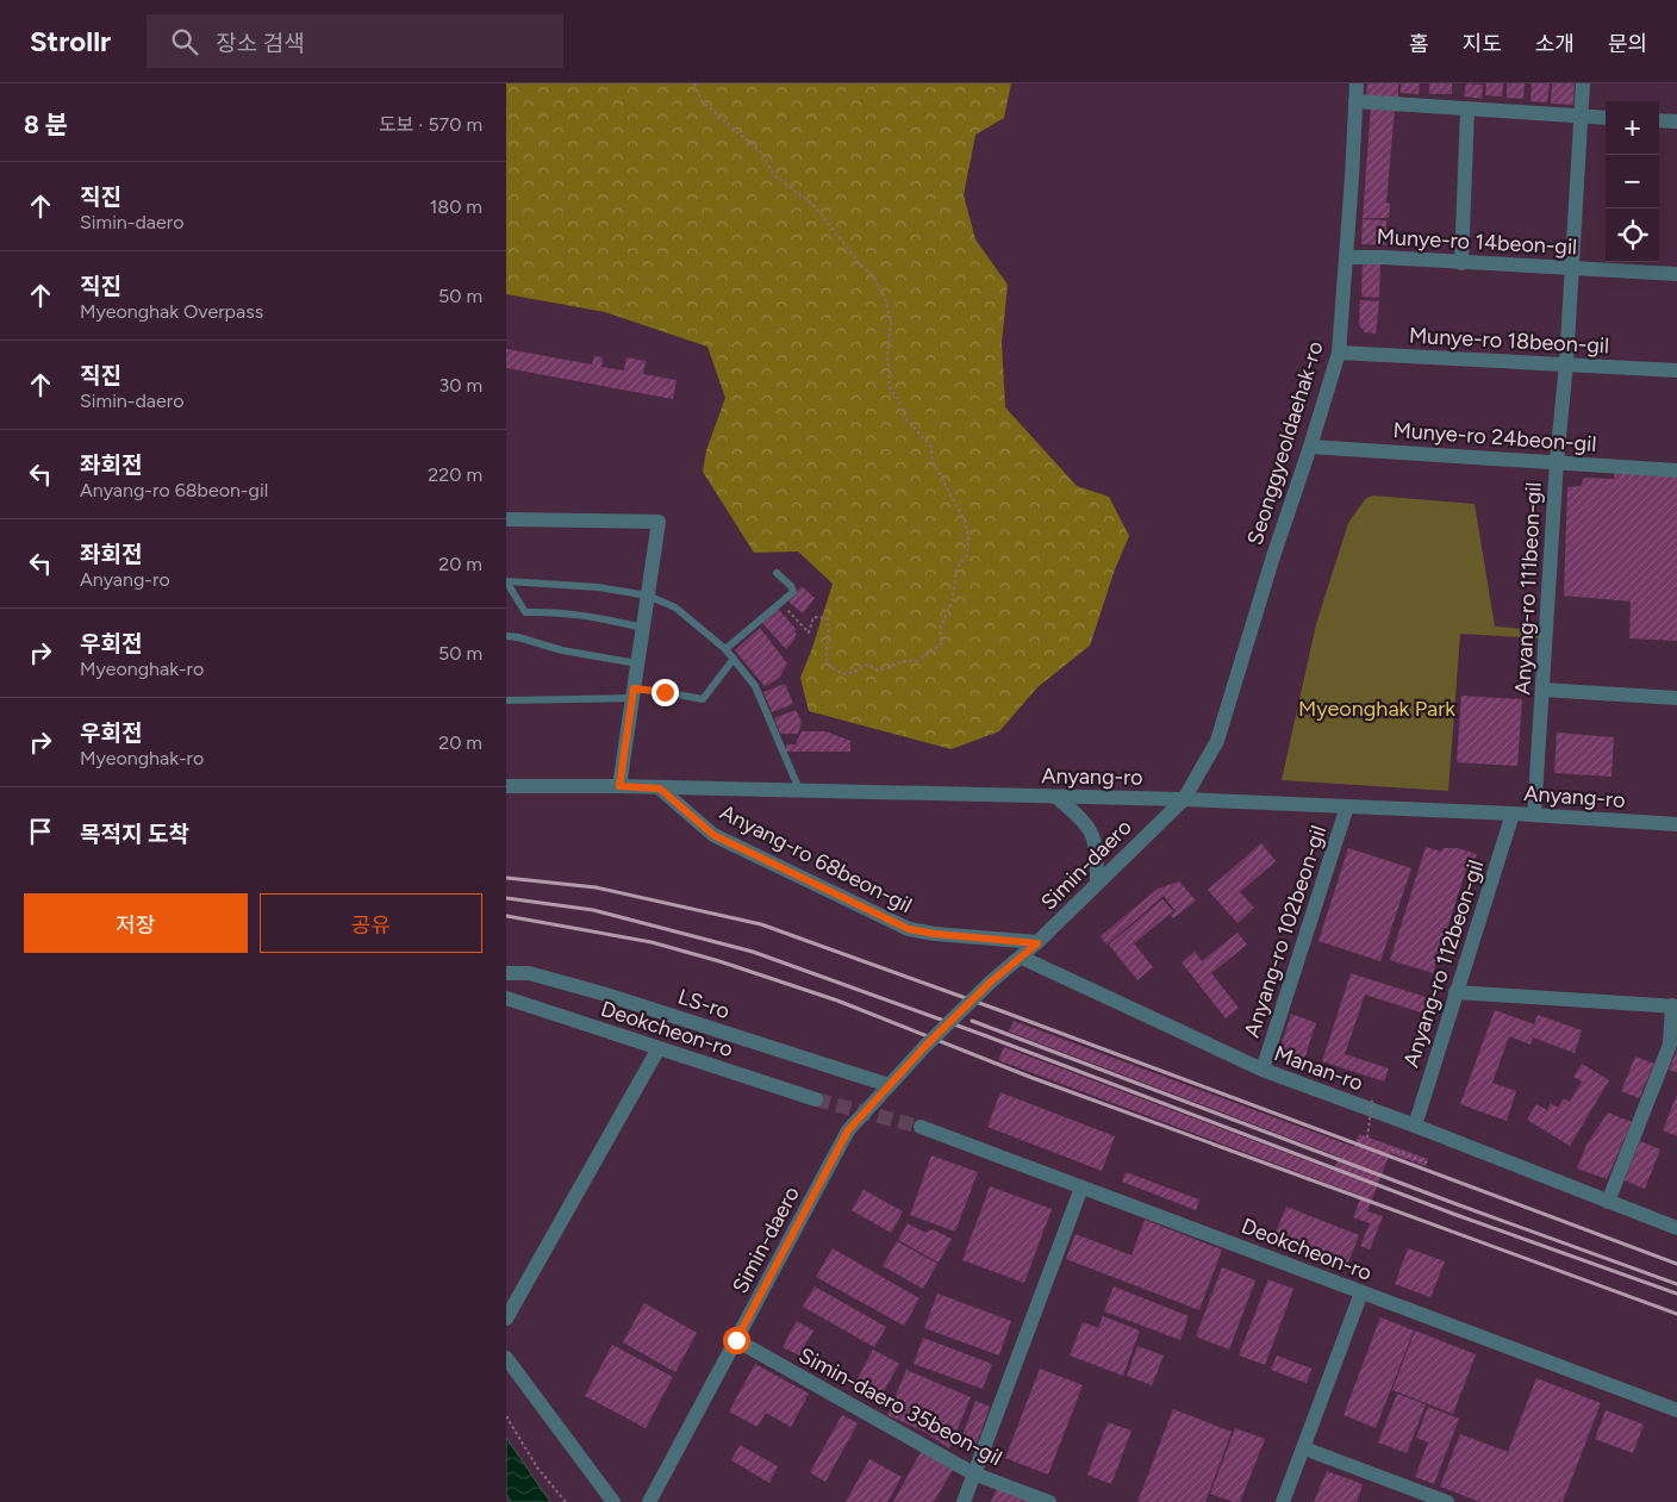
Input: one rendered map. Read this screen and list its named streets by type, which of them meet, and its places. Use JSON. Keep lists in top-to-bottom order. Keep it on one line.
{"streets":{"street":["Munye-ro 14beon-gil","Munye-ro 18beon-gil","Munye-ro 24beon-gil","Seonggyeoldaehak-ro","Anyang-ro 111beon-gil","Anyang-ro","Anyang-ro 68beon-gil","Simin-daero","Anyang-ro 102beon-gil","Anyang-ro 112beon-gil","LS-ro","Deokcheon-ro","Manan-ro","Simin-daero 35beon-gil"]},"crossings":[["Munye-ro 14beon-gil","Seonggyeoldaehak-ro"],["Munye-ro 14beon-gil","Anyang-ro 111beon-gil"],["Munye-ro 18beon-gil","Seonggyeoldaehak-ro"],["Munye-ro 18beon-gil","Anyang-ro 111beon-gil"],["Munye-ro 24beon-gil","Seonggyeoldaehak-ro"],["Munye-ro 24beon-gil","Anyang-ro 111beon-gil"],["Seonggyeoldaehak-ro","Anyang-ro"],["Seonggyeoldaehak-ro","Simin-daero"],["Anyang-ro 111beon-gil","Anyang-ro"],["Anyang-ro","Anyang-ro 68beon-gil"],["Anyang-ro","Simin-daero"],["Anyang-ro","Anyang-ro 102beon-gil"],["Anyang-ro","Anyang-ro 112beon-gil"],["Anyang-ro 68beon-gil","Simin-daero"],["Simin-daero","LS-ro"],["Simin-daero","Manan-ro"],["Simin-daero","Simin-daero 35beon-gil"],["Anyang-ro 102beon-gil","Manan-ro"],["Anyang-ro 112beon-gil","Manan-ro"]],"parks":["Myeonghak Park"],"page":{"header":"Strollr","search":"장소 검색","nav":["홈","지도","소개","문의"],"heading":["8 분","도보 · 570 m"],"map_buttons":["+","−"],"list":[["직진","Simin-daero","180 m"],["직진","Myeonghak Overpass","50 m"],["직진","Simin-daero","30 m"],["좌회전","Anyang-ro 68beon-gil","220 m"],["좌회전","Anyang-ro","20 m"],["우회전","Myeonghak-ro","50 m"],["우회전","Myeonghak-ro","20 m"],"목적지 도착"],"buttons":["저장","공유"]}}
